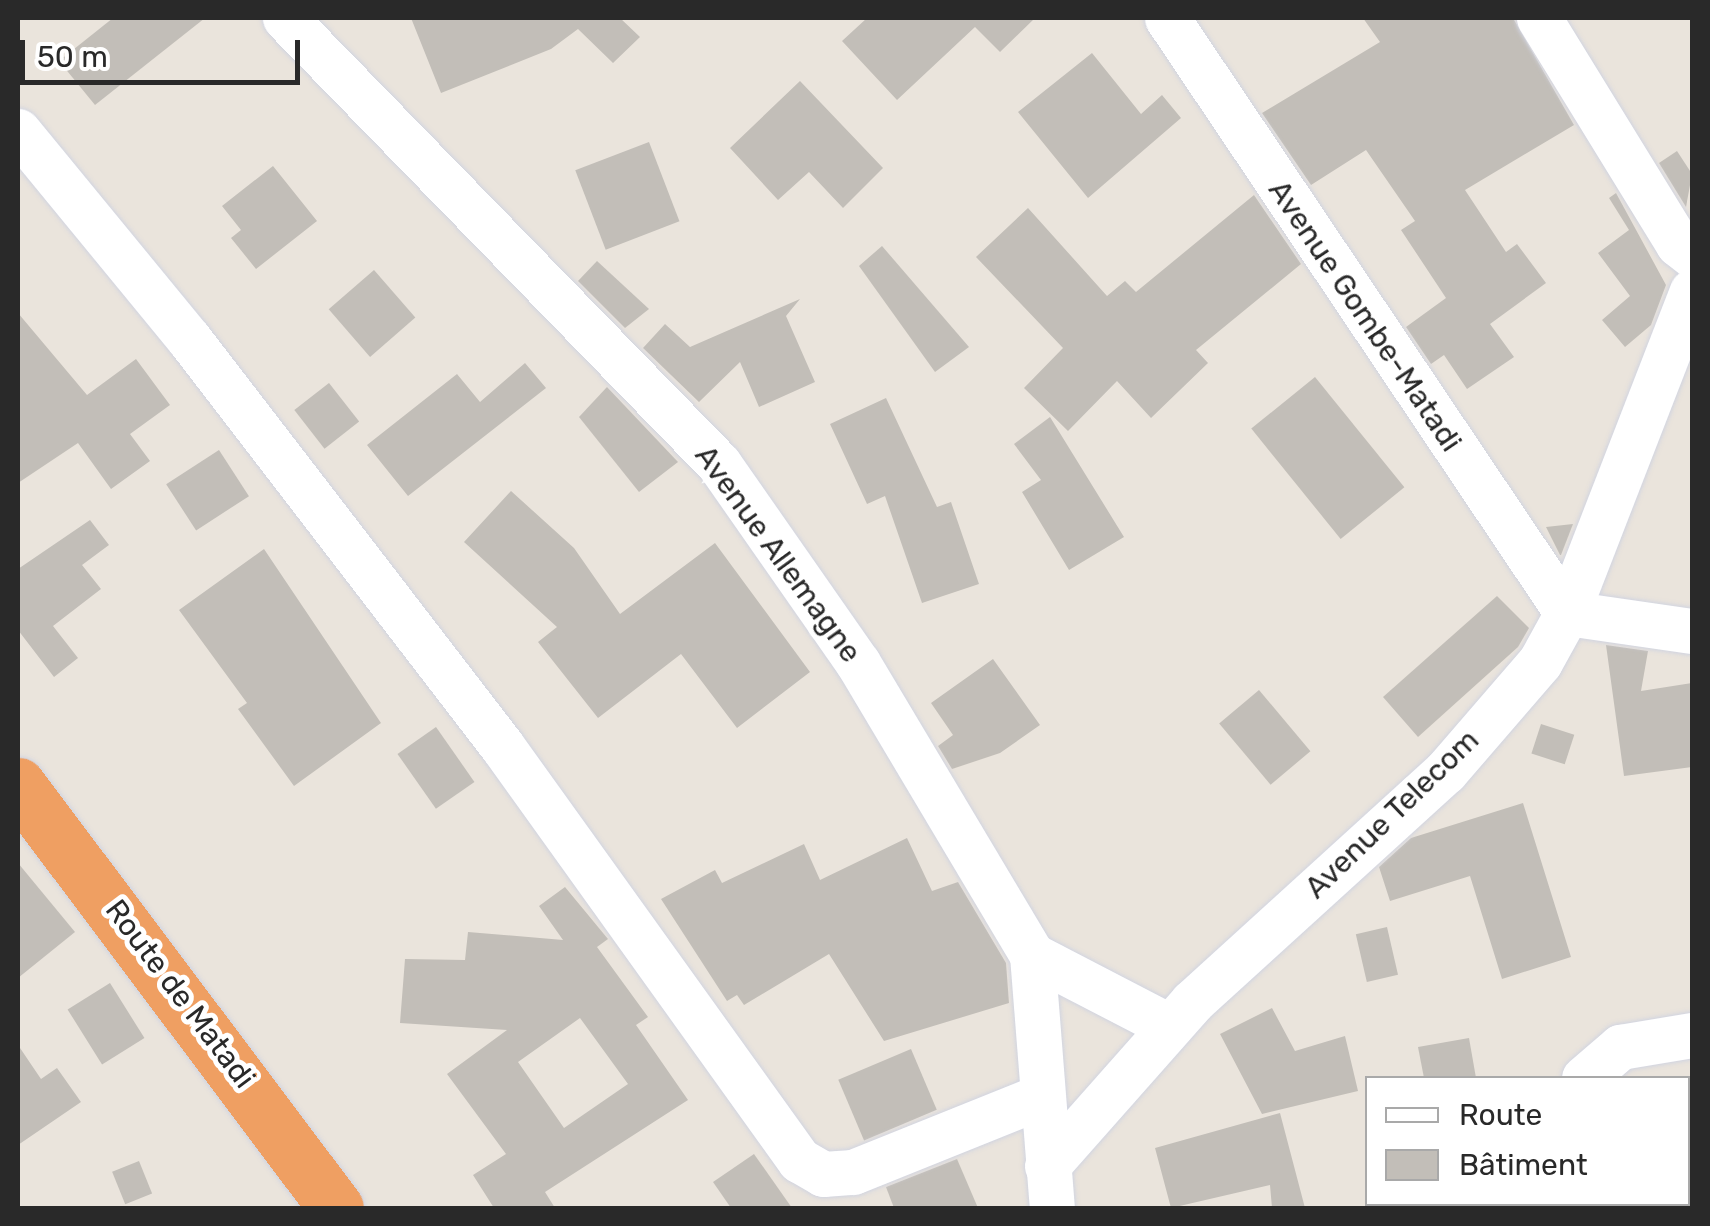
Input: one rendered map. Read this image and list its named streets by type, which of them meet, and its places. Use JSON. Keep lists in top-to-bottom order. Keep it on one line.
{"streets":{"highway":["Route de Matadi"],"street":["Avenue Gombe-Matadi","Avenue Allemagne","Avenue Telecom"]},"crossings":[["Avenue Gombe-Matadi","Avenue Telecom"],["Avenue Allemagne","Avenue Telecom"]],"legend":["Route","Bâtiment"],"scale_bar":"50 m"}
